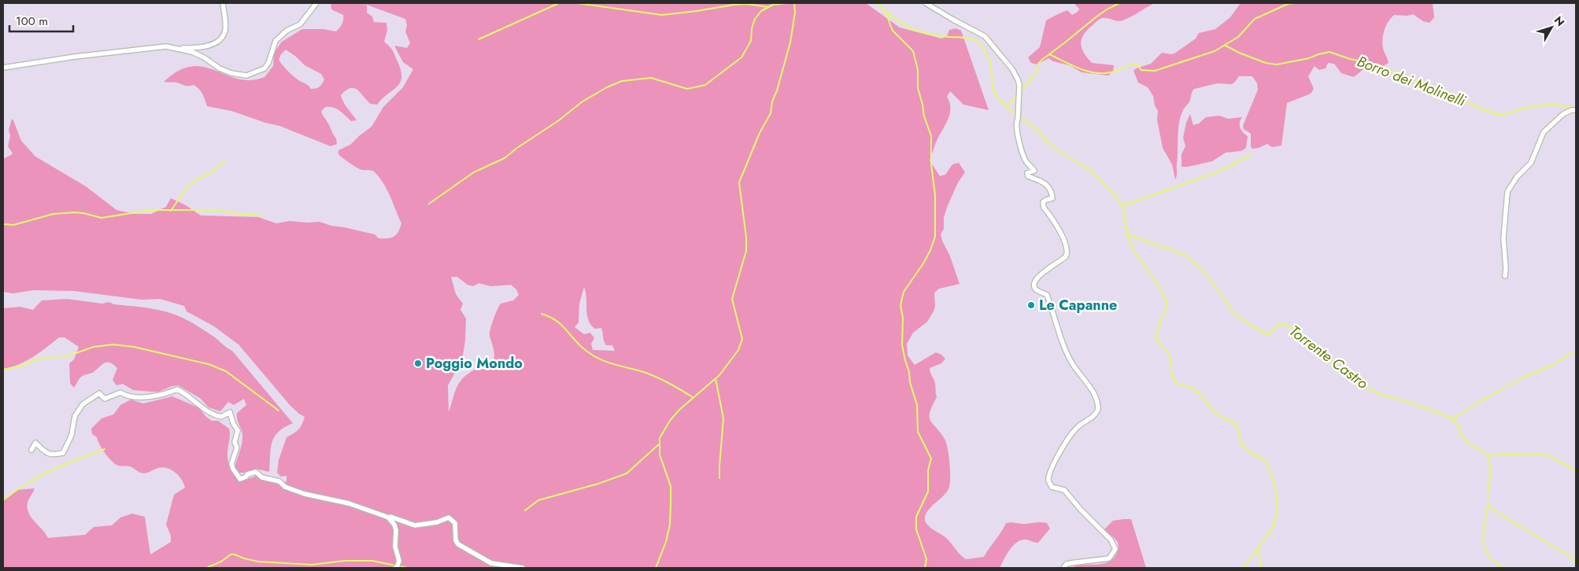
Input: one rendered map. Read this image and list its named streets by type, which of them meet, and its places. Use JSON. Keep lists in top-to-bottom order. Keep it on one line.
{"water":["Borro dei Molinelli","Torrente Castro"],"places":["Le Capanne","Poggio Mondo"],"scale_bar":"100 m","north":"top right"}
